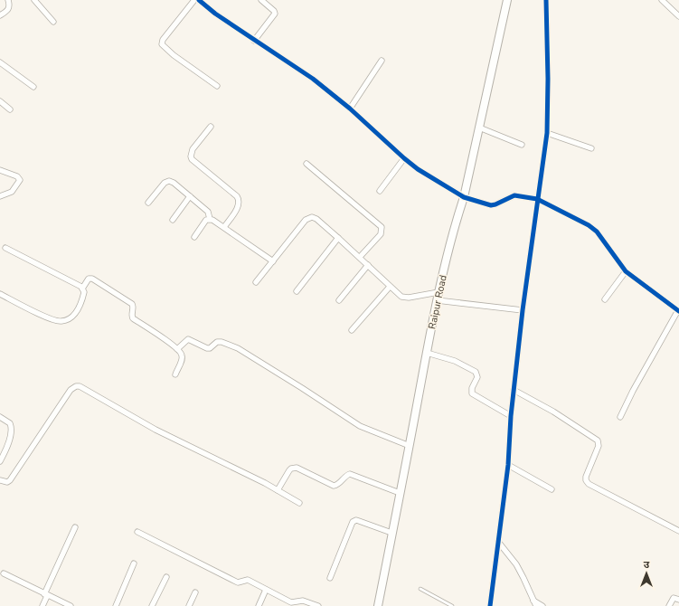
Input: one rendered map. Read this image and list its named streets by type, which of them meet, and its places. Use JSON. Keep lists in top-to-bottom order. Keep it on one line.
{"streets":{"main road":["Raipur Road"]},"north":"top"}
